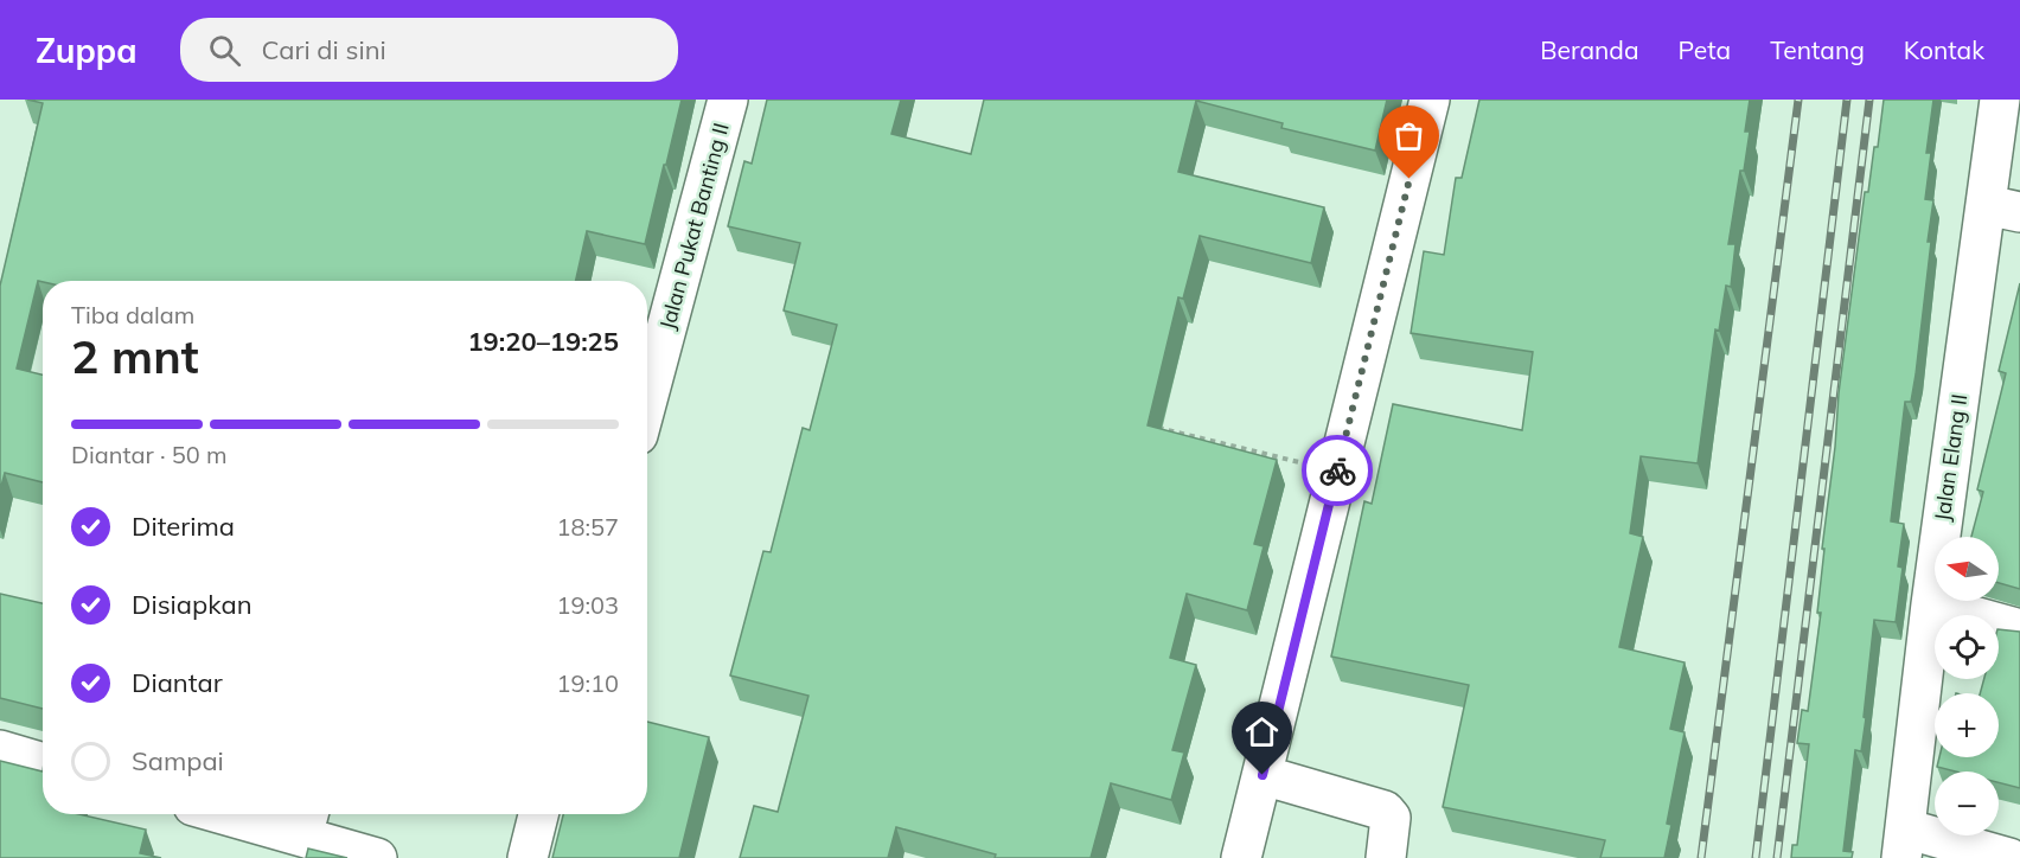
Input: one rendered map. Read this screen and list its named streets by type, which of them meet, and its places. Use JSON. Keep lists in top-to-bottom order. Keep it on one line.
{"streets":{"street":["Jalan Pukat Banting II","Jalan Elang II"]},"north":"left","page":{"header":"Zuppa","search":"Cari di sini","nav":["Beranda","Peta","Tentang","Kontak"],"heading":["2 mnt","Tiba dalam","19:20–19:25"],"bar":"Diantar · 50 m","list":[["Diterima","18:57"],["Disiapkan","19:03"],["Diantar","19:10"],"Sampai"],"map_buttons":["+","−"]}}
